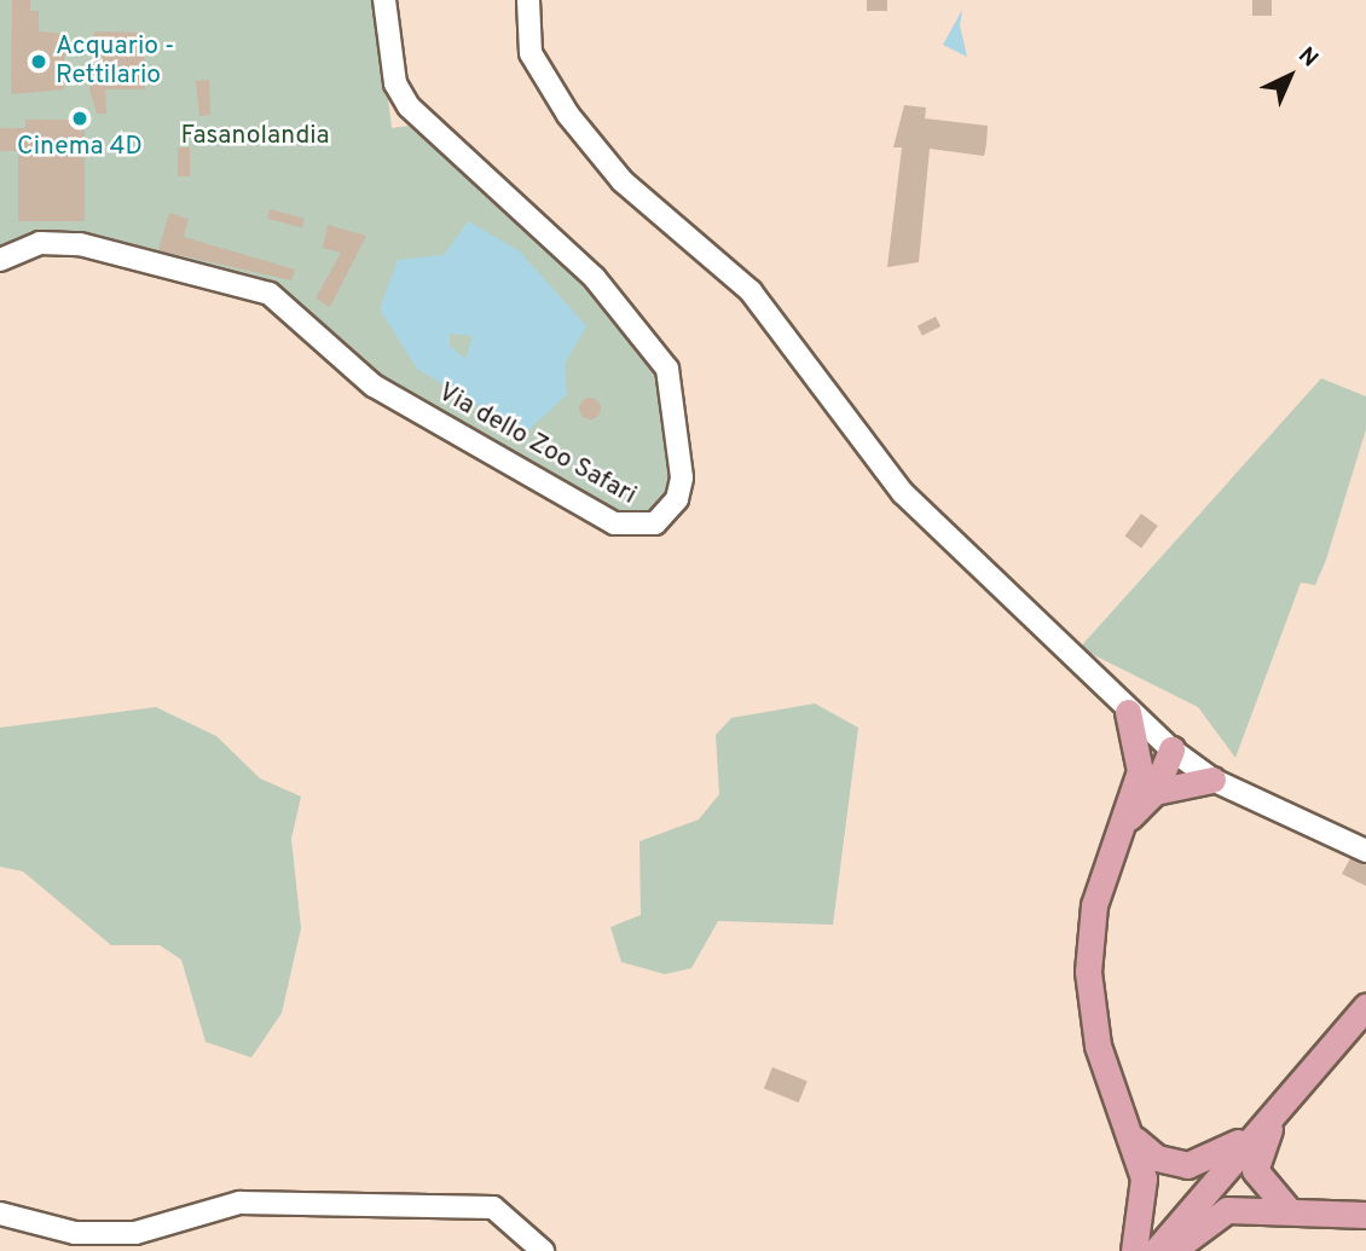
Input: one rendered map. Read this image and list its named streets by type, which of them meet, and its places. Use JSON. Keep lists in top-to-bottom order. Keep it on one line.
{"streets":{"street":["Via dello Zoo Safari"]},"parks":["Fasanolandia"],"places":["Acquario - Rettilario","Cinema 4D"],"north":"top right"}
